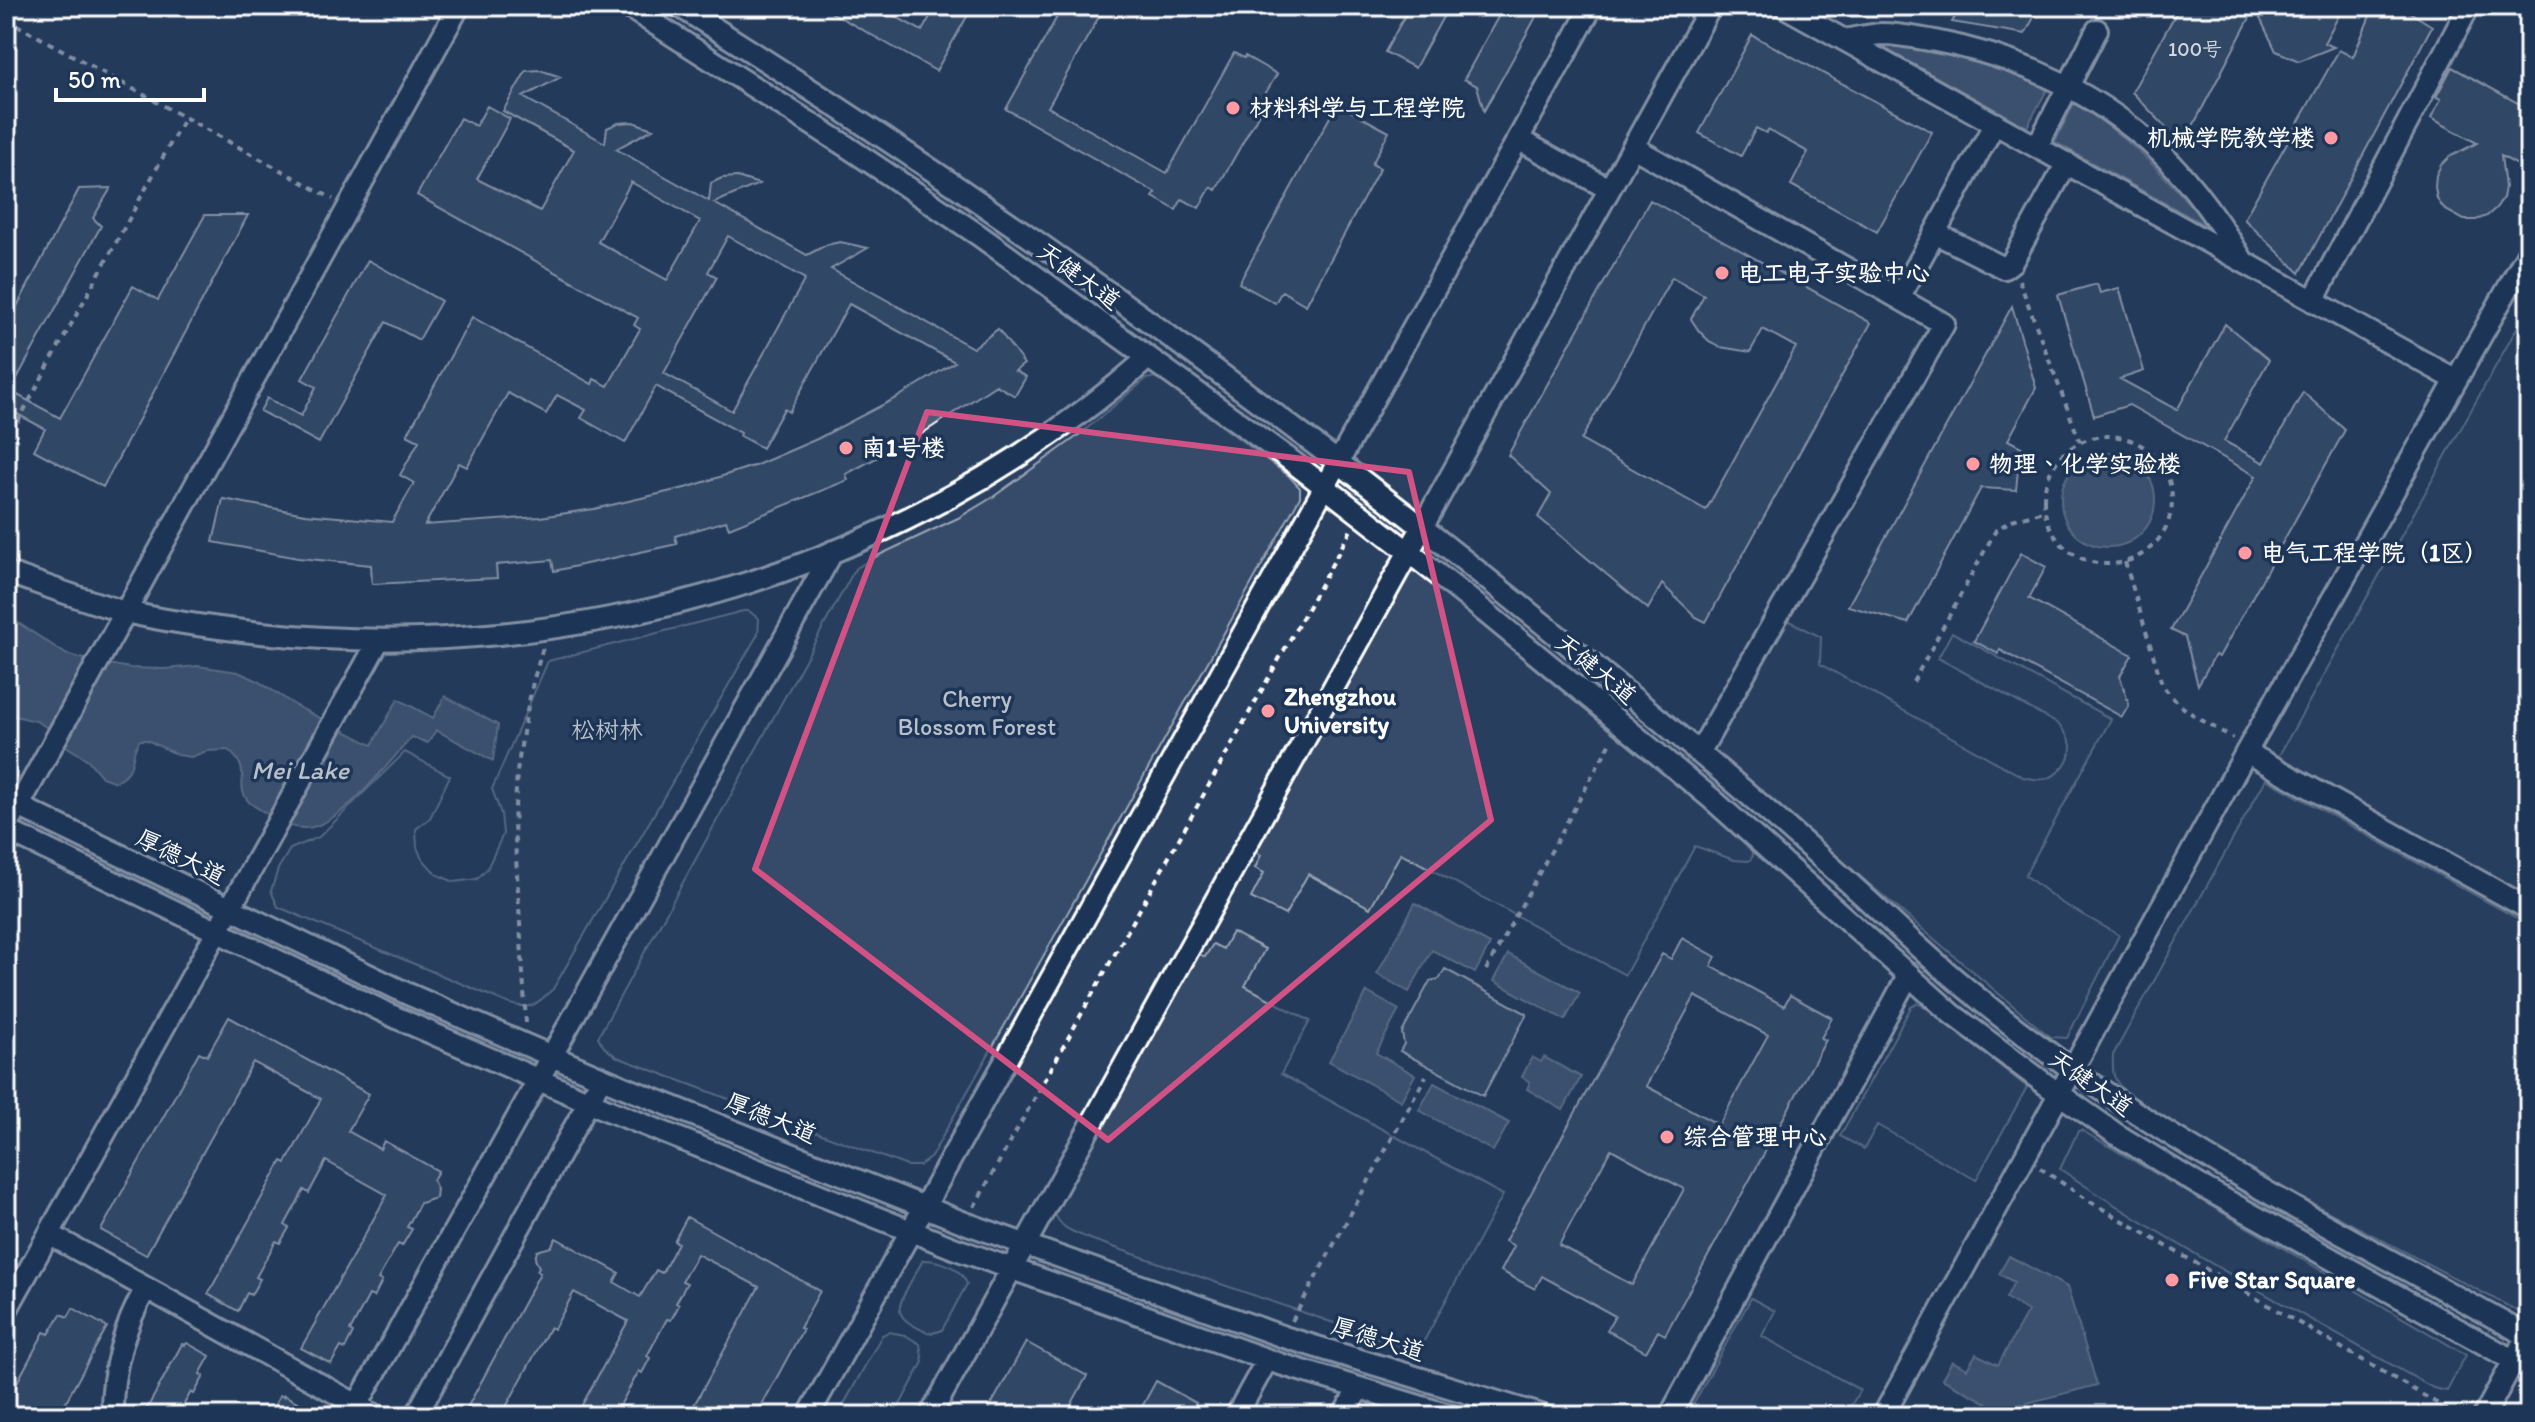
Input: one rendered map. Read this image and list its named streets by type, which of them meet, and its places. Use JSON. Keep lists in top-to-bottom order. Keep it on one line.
{"streets":{"lane":["天健大道","厚德大道"]},"water":["Mei Lake"],"parks":["Cherry Blossom Forest","松树林"],"places":["材料科学与工程学院","机械学院教学楼","电工电子实验中心","南1号楼","物理、化学实验楼","电气工程学院（1区）","Zhengzhou University","综合管理中心","Five Star Square"],"house_numbers":["100号"],"scale_bar":"50 m"}
